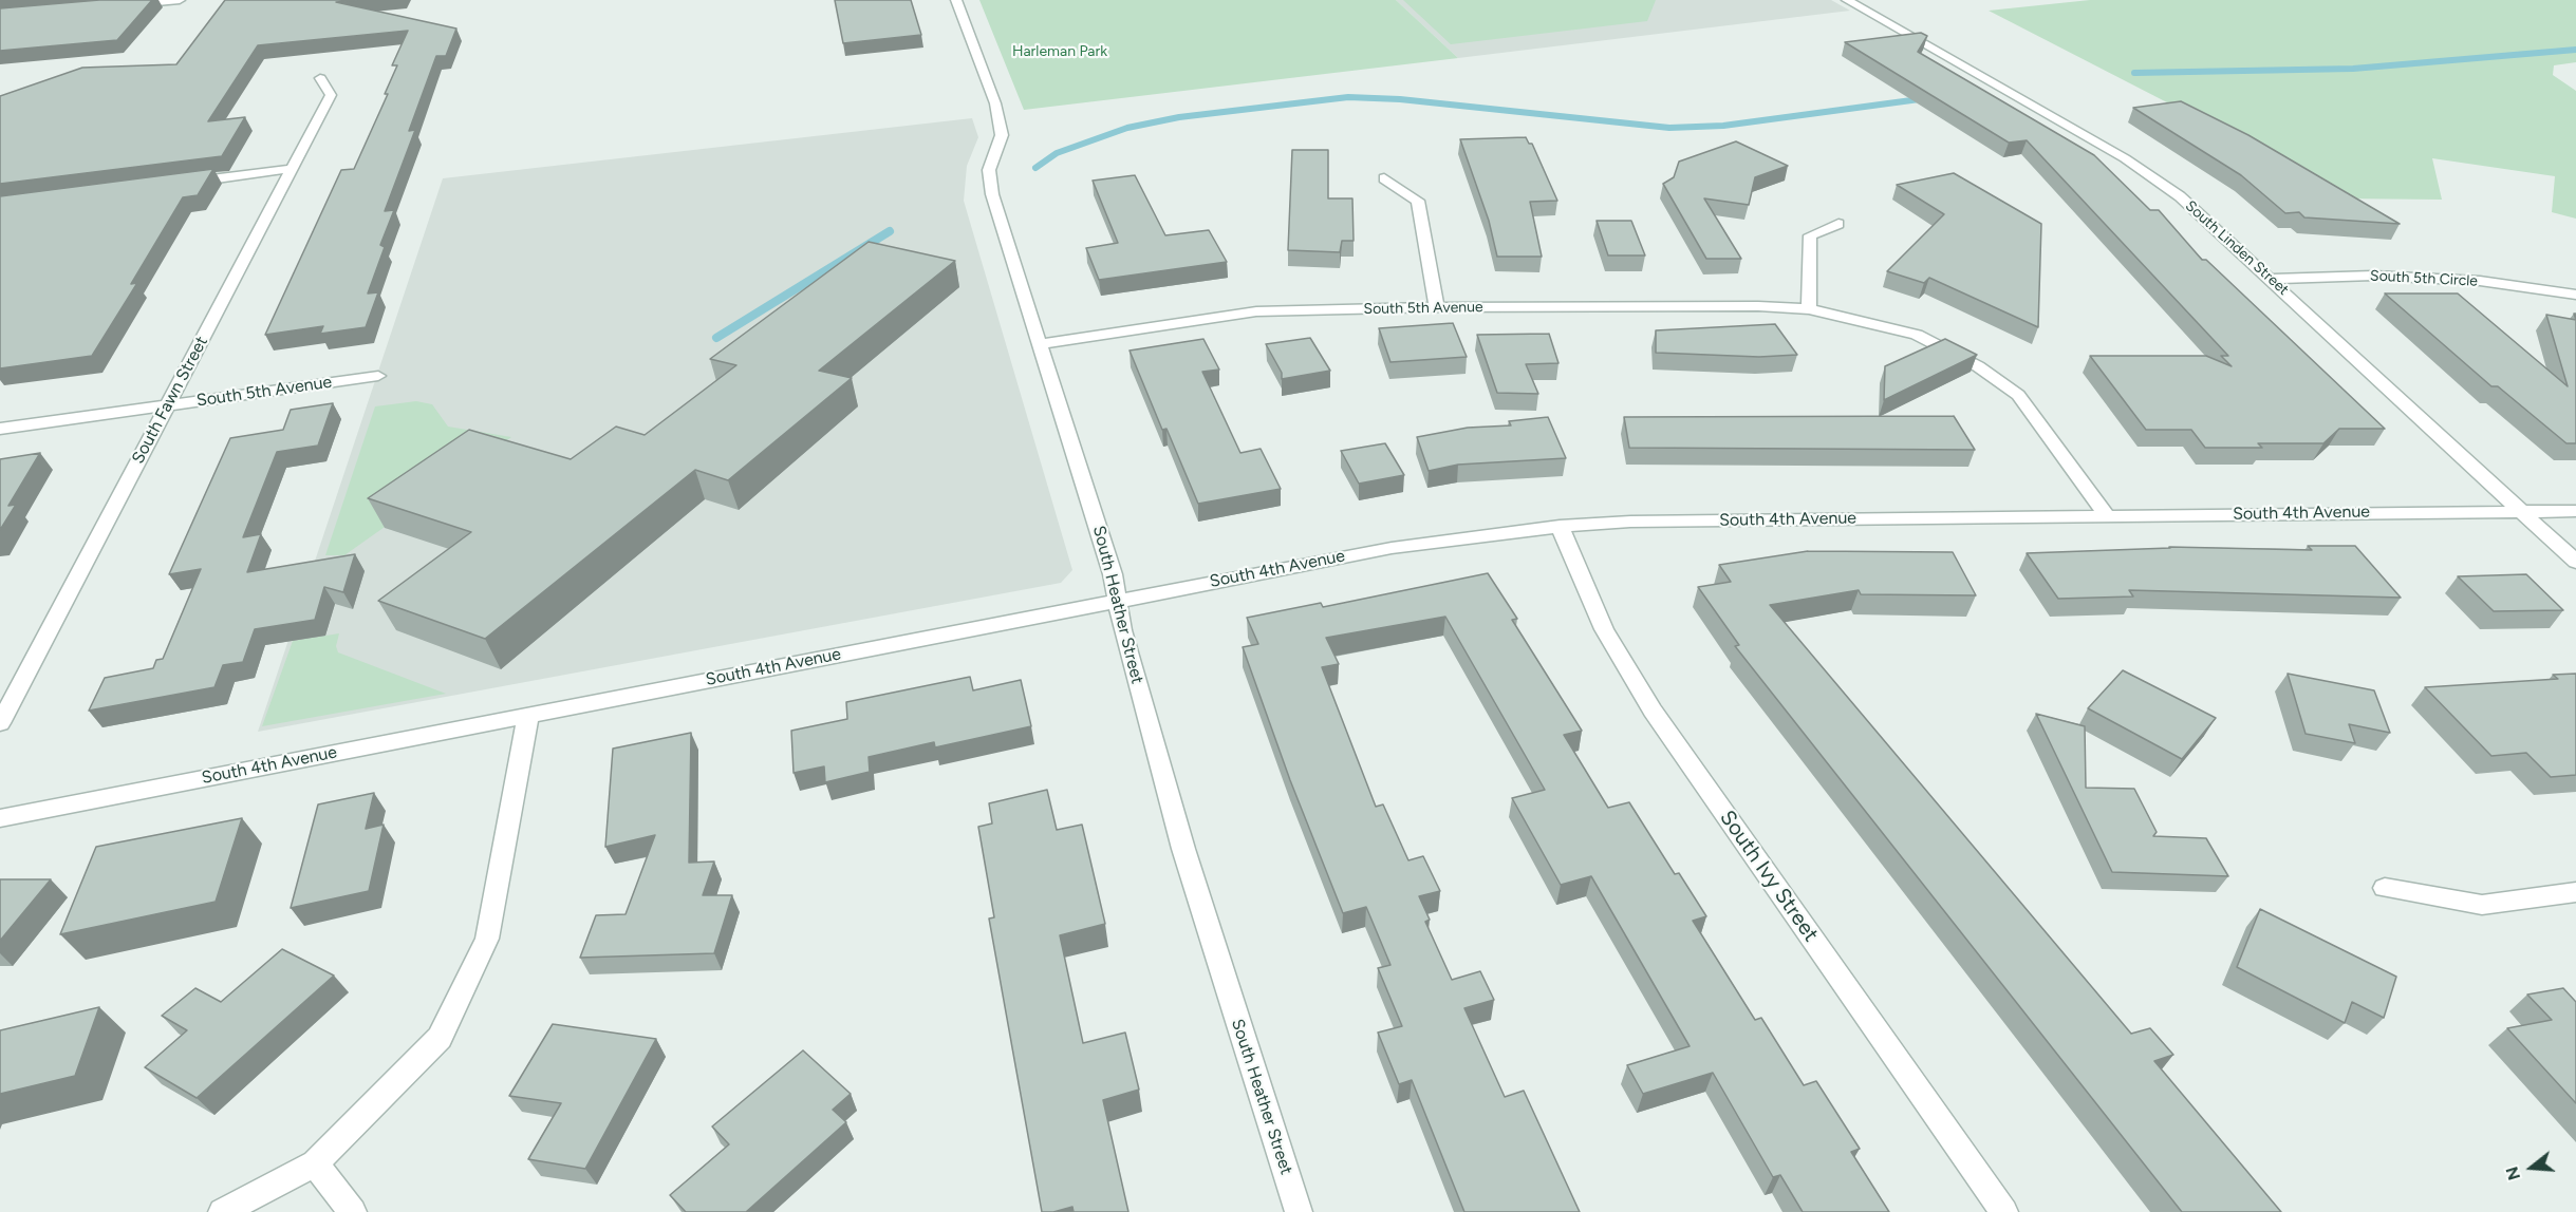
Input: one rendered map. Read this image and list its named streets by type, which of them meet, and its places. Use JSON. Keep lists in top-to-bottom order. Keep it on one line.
{"streets":{"street":["South Linden Street","South 5th Circle","South 5th Avenue","South Fawn Street","South 4th Avenue","South Heather Street","South Ivy Street"]},"crossings":[["South Linden Street","South 5th Circle"],["South Linden Street","South 4th Avenue"],["South 5th Avenue","South Fawn Street"],["South 5th Avenue","South 4th Avenue"],["South 5th Avenue","South Heather Street"],["South 4th Avenue","South Heather Street"],["South 4th Avenue","South Ivy Street"]],"parks":["Harleman Park"],"north":"left"}
